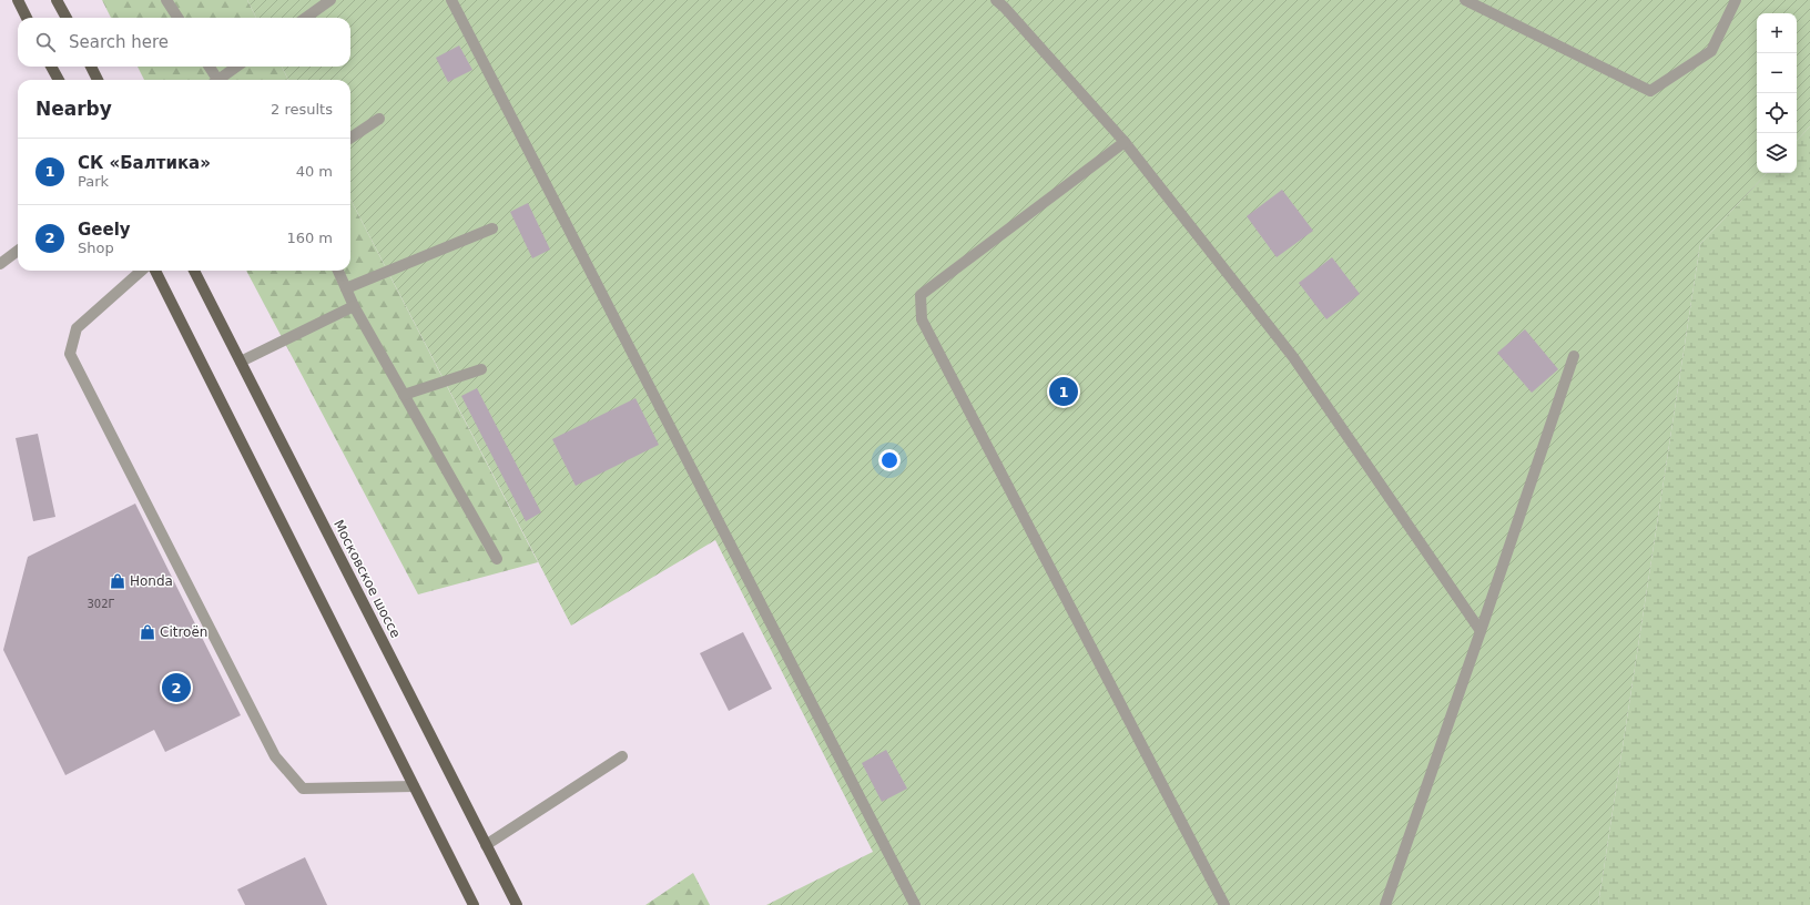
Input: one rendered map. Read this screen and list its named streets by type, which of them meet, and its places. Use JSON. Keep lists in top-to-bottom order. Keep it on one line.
{"streets":{"main road":["Московское шоссе"]},"places":{"shop":["Honda","Citroën"]},"house_numbers":["302Г"],"page":{"map_buttons":["+","−"],"search":"Search here","heading":["Nearby","2 results"],"list":[{"mark":"1","name":"СК «Балтика»","note":"Park","value":"40 m"},{"mark":"2","name":"Geely","note":"Shop","value":"160 m"}],"pins":["1","2"]}}
